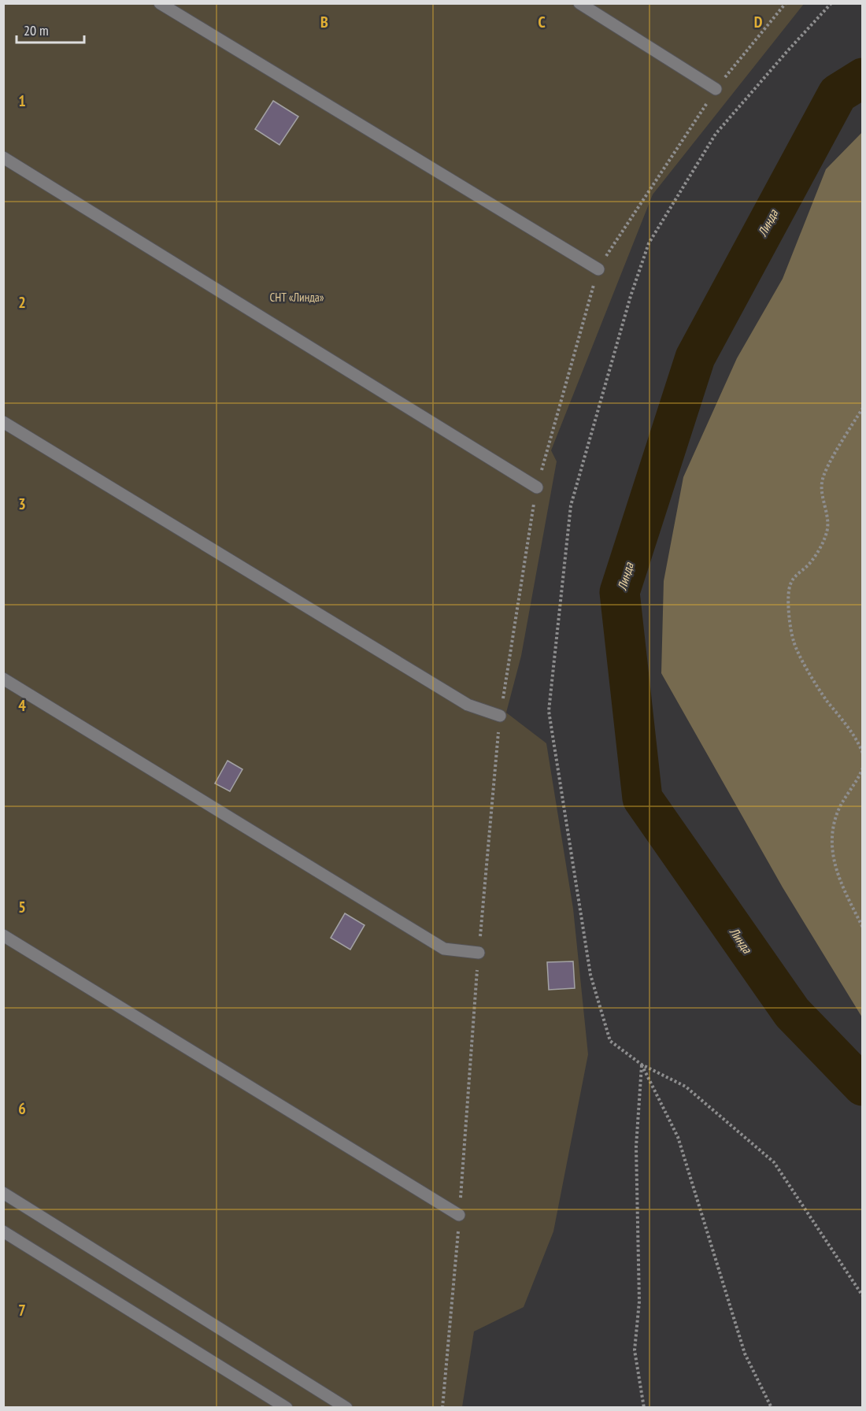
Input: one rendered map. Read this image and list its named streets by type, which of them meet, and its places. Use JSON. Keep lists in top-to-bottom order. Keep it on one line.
{"water":["Линда"],"parks":["СНТ «Линда»"],"scale_bar":"20 m","grid":{"columns":["B","C","D"],"rows":["1","2","3","4","5","6","7"]}}
